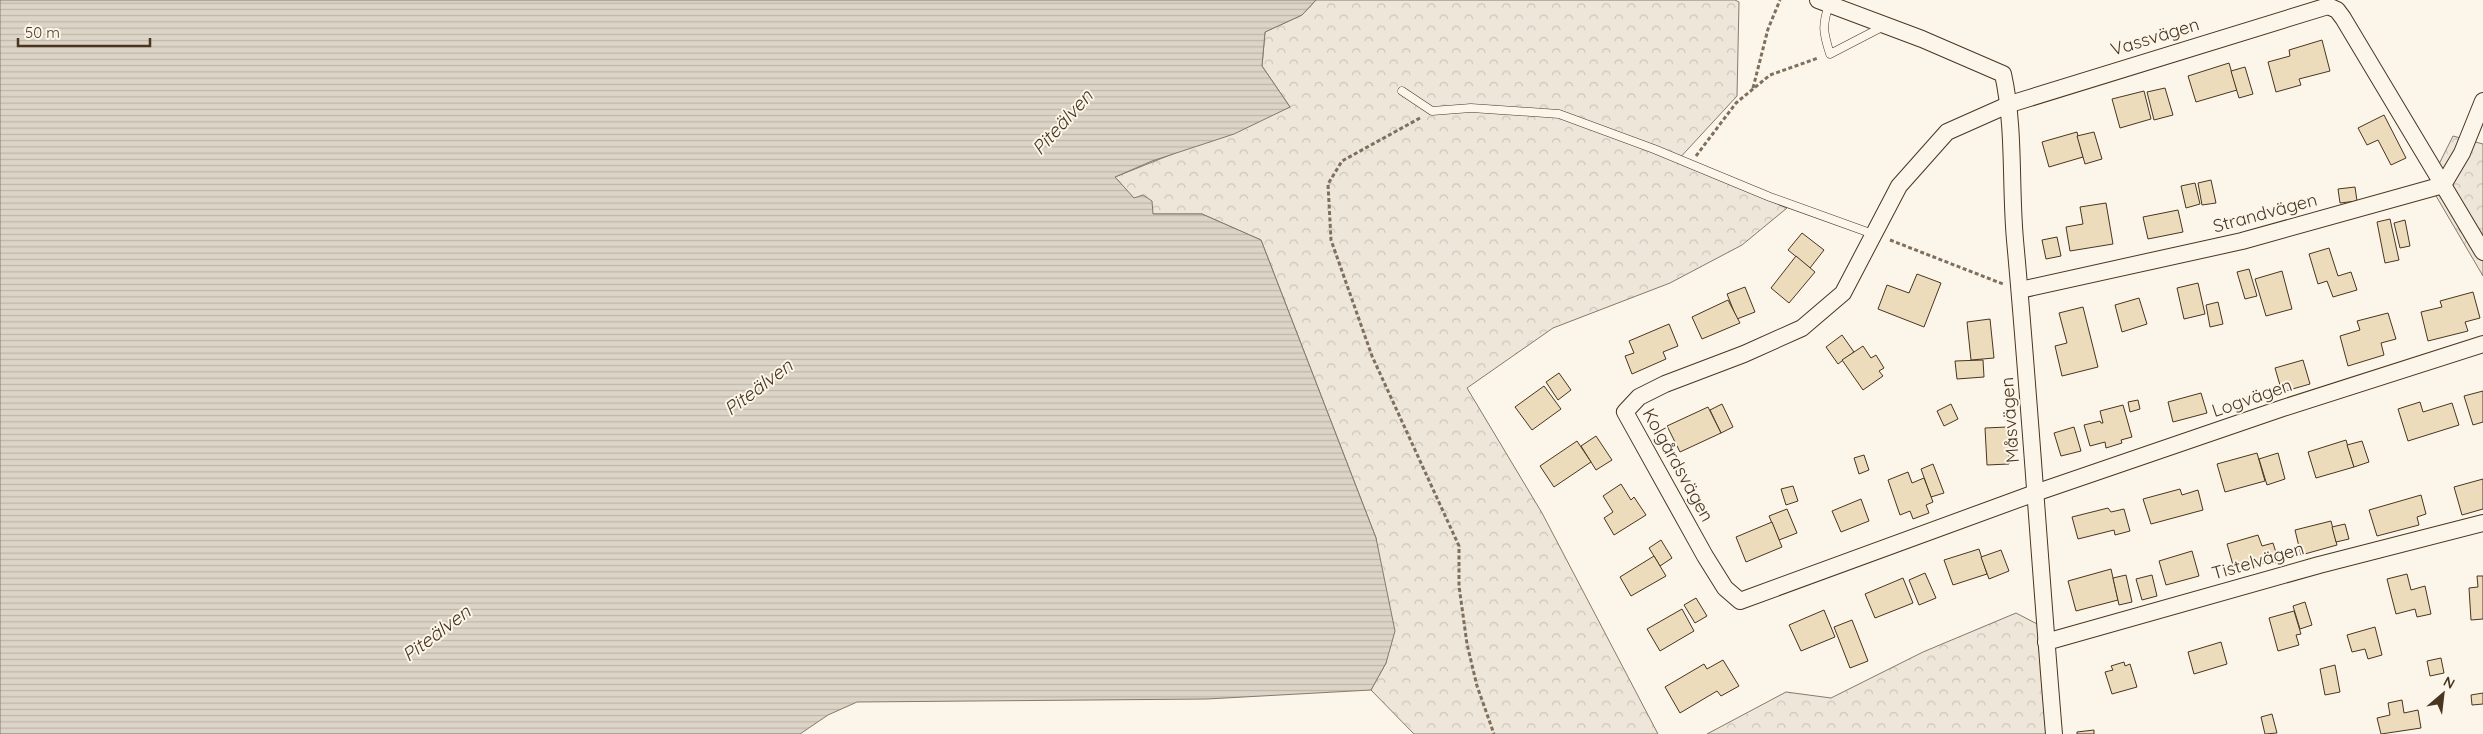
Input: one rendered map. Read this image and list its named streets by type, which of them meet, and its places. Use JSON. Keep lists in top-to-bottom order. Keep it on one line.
{"streets":{"street":["Vassvägen","Strandvägen","Logvägen","Måsvägen","Kolgårdsvägen","Tistelvägen"]},"crossings":[["Vassvägen","Strandvägen"],["Vassvägen","Måsvägen"],["Vassvägen","Kolgårdsvägen"],["Strandvägen","Måsvägen"],["Logvägen","Måsvägen"],["Logvägen","Kolgårdsvägen"],["Måsvägen","Kolgårdsvägen"],["Måsvägen","Tistelvägen"]],"water":["Piteälven"],"scale_bar":"50 m","north":"top right"}
